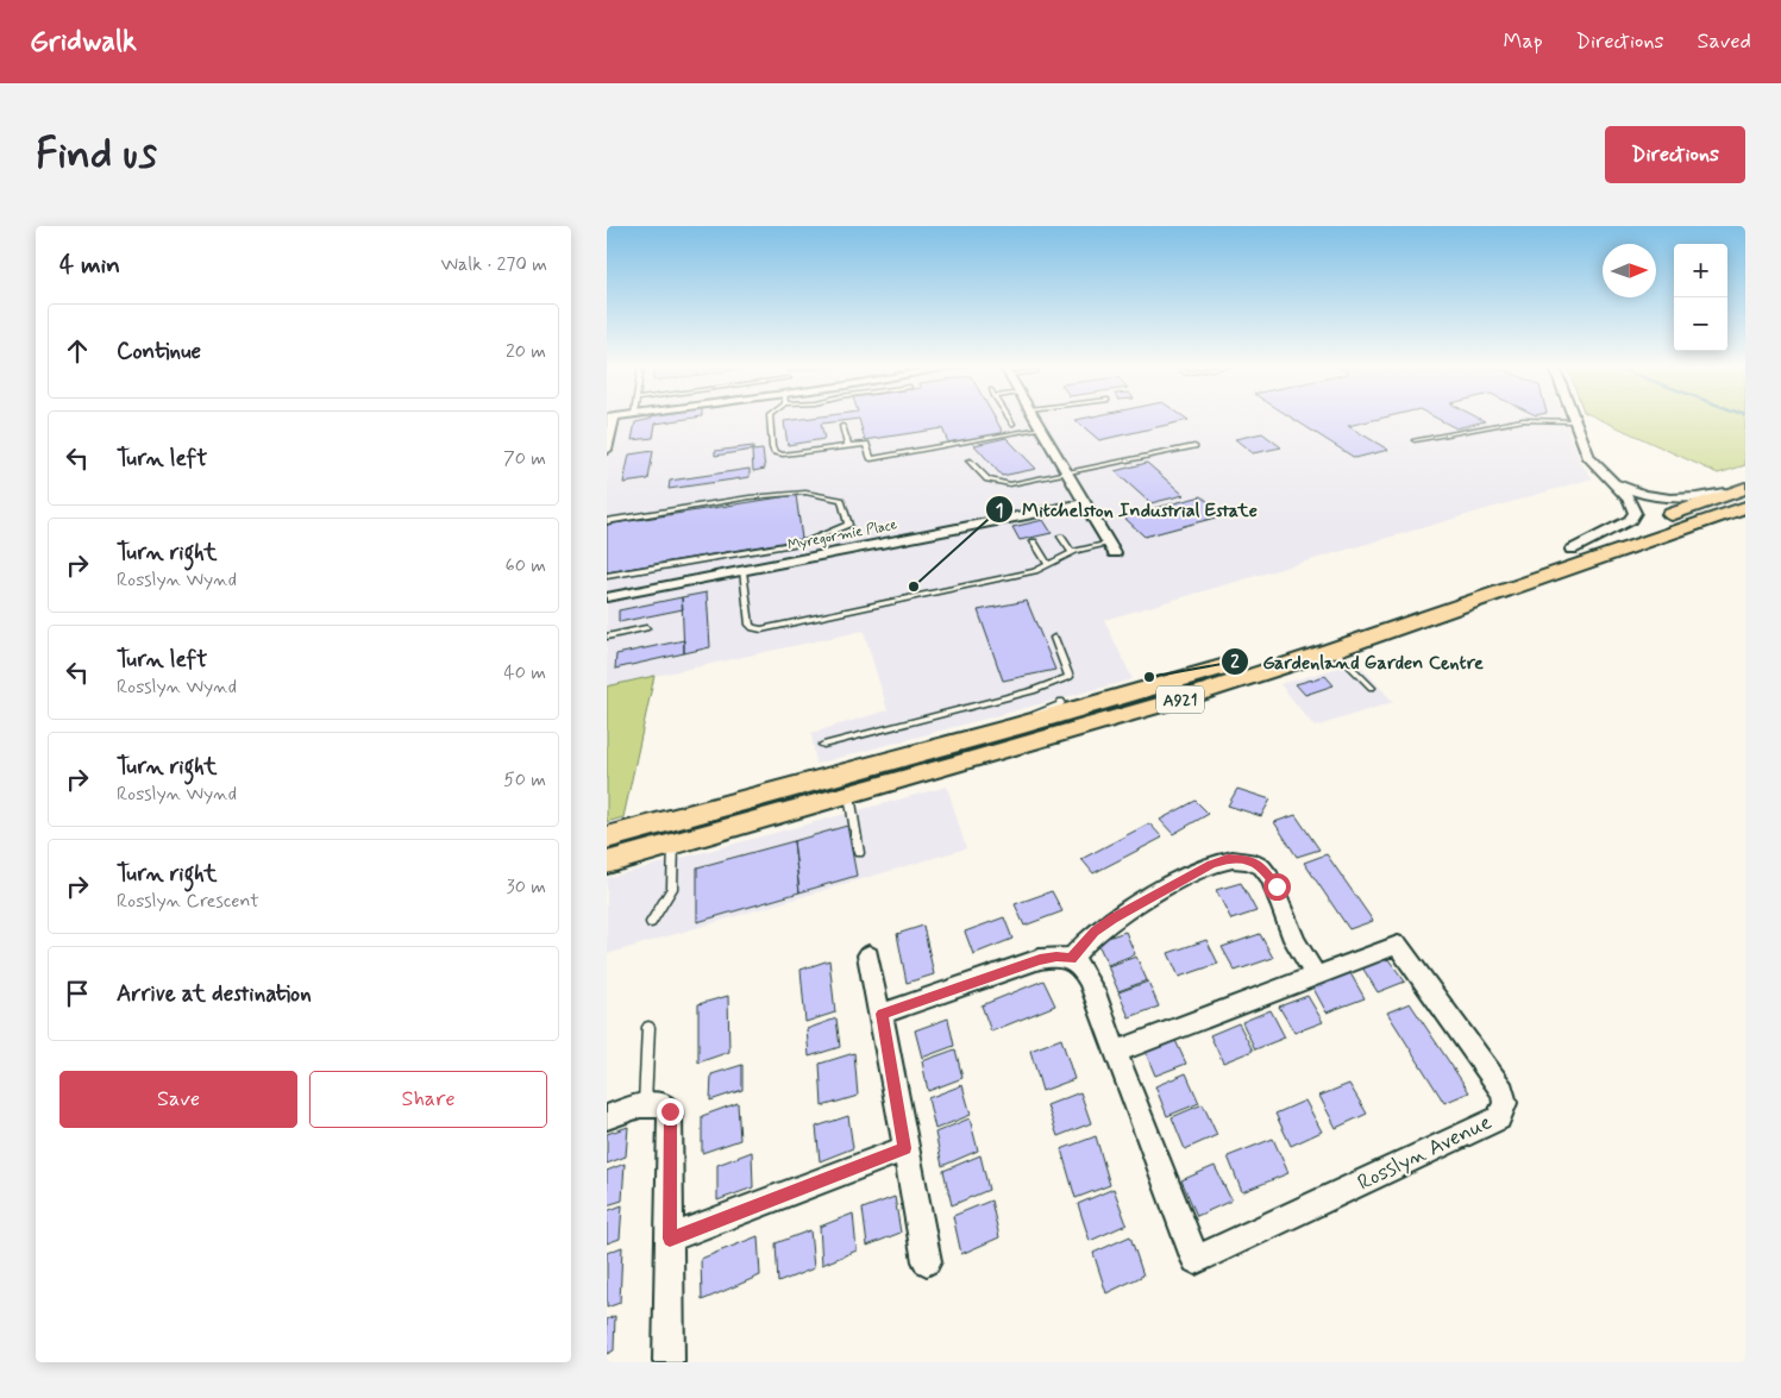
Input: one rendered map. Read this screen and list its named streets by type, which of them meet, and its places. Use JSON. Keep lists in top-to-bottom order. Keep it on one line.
{"streets":{"main road":["A921"],"street":["Myregormie Place","Rosslyn Avenue"]},"places":["Mitchelston Industrial Estate","Gardenland Garden Centre"],"north":"right","page":{"header":"Gridwalk","nav":["Map","Directions","Saved"],"buttons":["Directions",["Save","Share"]],"title":"Find us","heading":["4 min","Walk · 270 m"],"map_buttons":["+","−"],"list":[["Continue","20 m"],["Turn left","70 m"],["Turn right","Rosslyn Wynd","60 m"],["Turn left","Rosslyn Wynd","40 m"],["Turn right","Rosslyn Wynd","50 m"],["Turn right","Rosslyn Crescent","30 m"],"Arrive at destination"]}}
